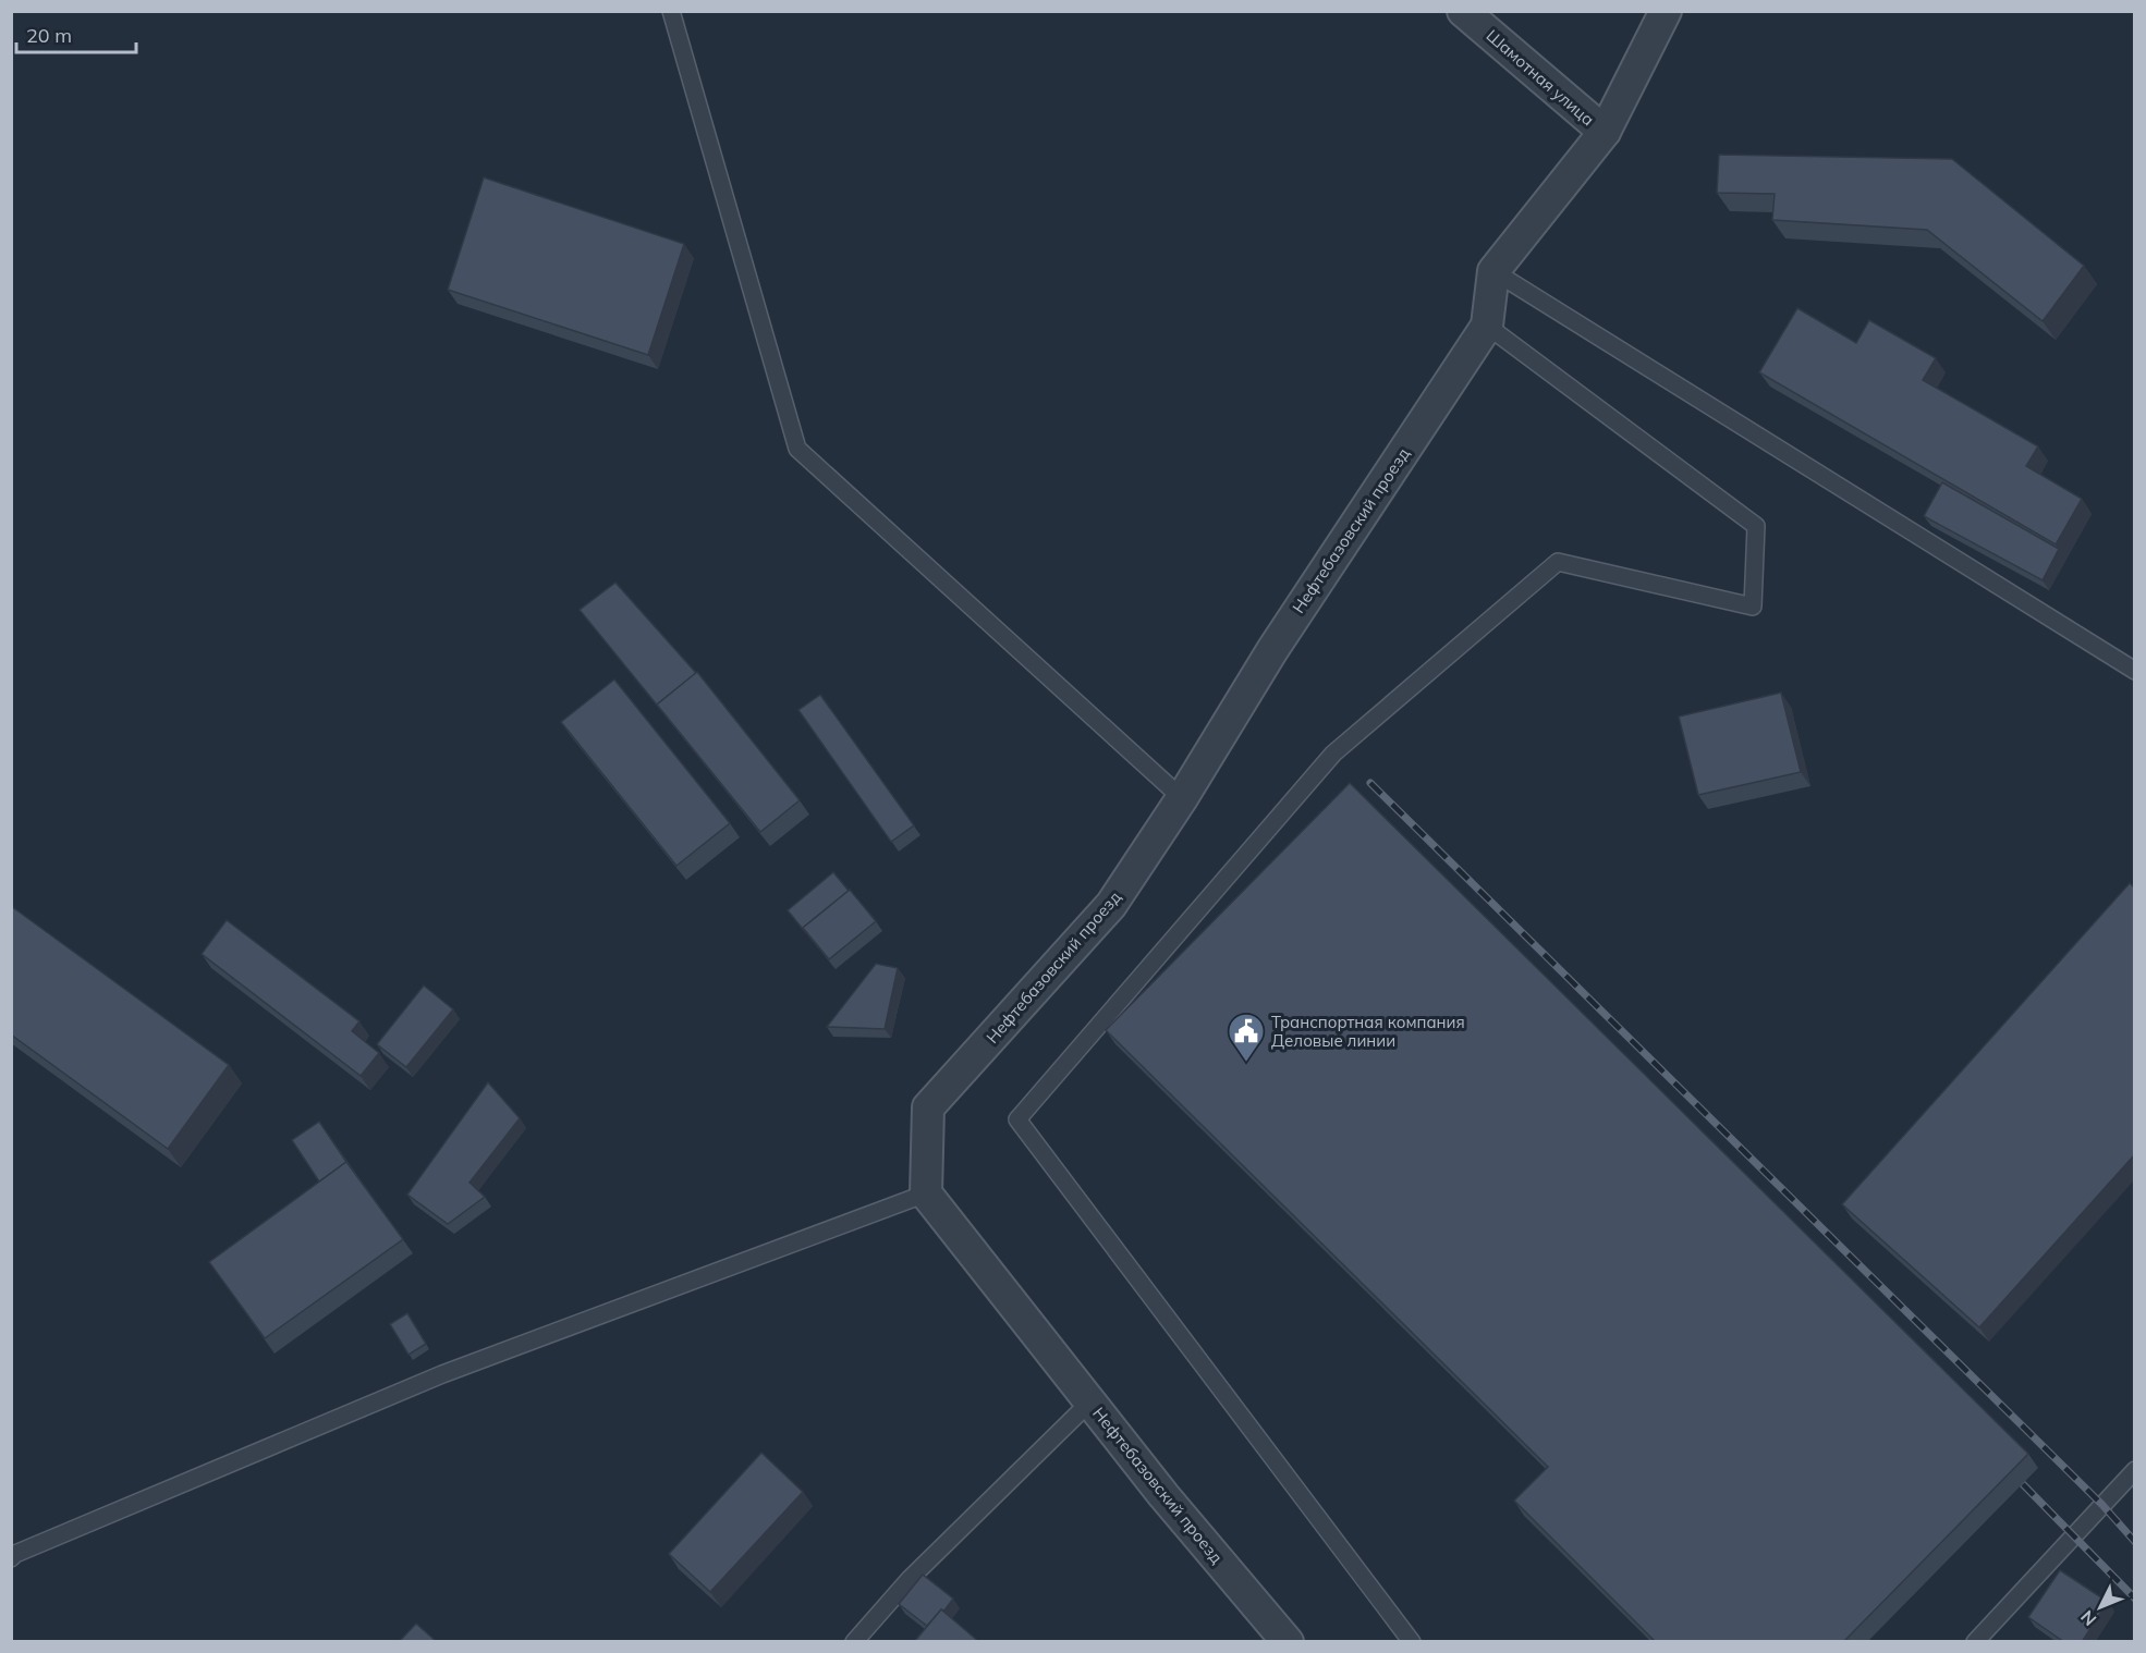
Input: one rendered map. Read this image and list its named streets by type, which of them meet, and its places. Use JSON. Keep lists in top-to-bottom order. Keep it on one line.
{"streets":{"street":["Шамотная улица","Нефтебазовский проезд"]},"places":{"public building":["Транспортная компания Деловые линии"]},"scale_bar":"20 m","north":"bottom left"}
